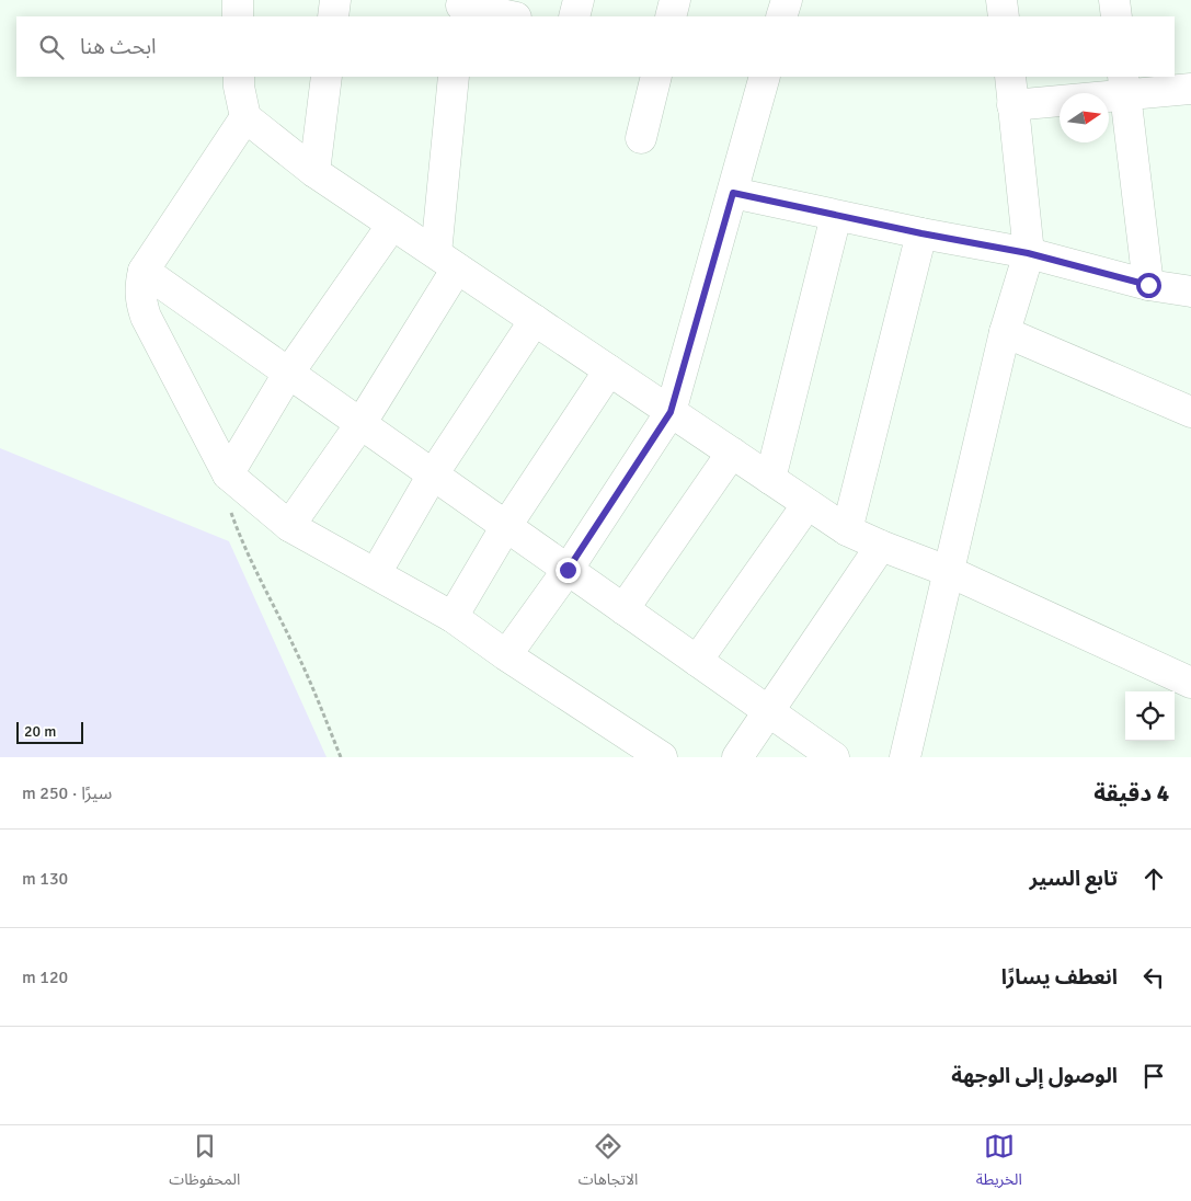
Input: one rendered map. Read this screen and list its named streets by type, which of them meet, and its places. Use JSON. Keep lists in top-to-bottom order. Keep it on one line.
{"scale_bar":"20 m","north":"right","page":{"search":"ابحث هنا","scale":"20 m","heading":["4 دقيقة","سيرًا · 250 m"],"list":[["تابع السير","130 m"],["انعطف يسارًا","120 m"],"الوصول إلى الوجهة"],"nav":["الخريطة","الاتجاهات","المحفوظات"]}}
